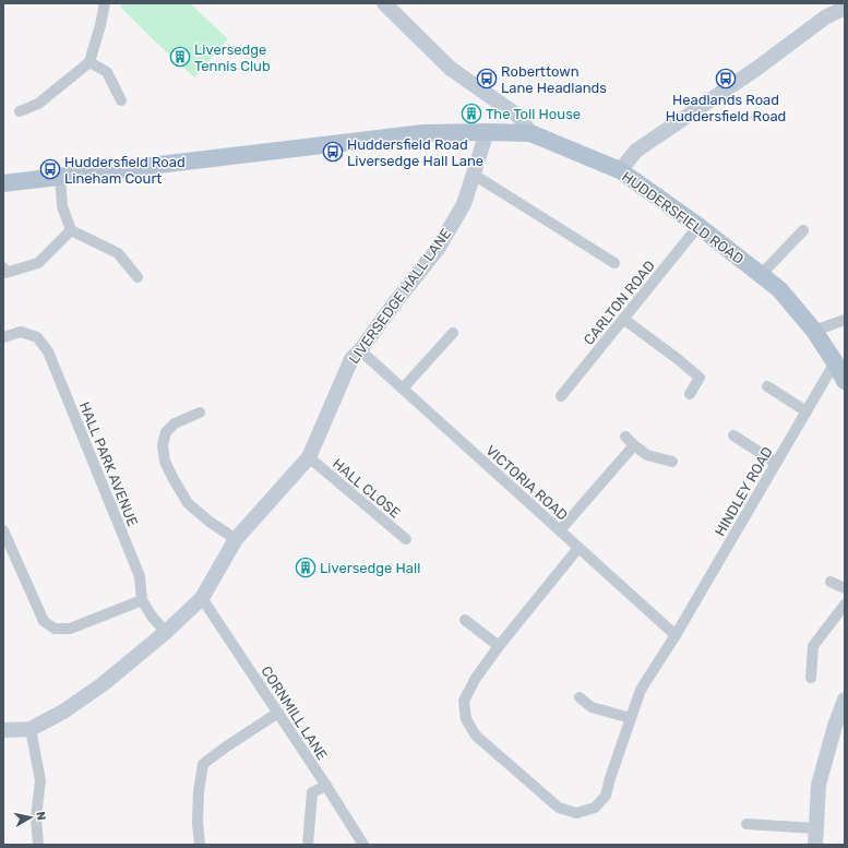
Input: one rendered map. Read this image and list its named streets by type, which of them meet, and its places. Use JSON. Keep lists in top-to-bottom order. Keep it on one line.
{"streets":{"main road":["HUDDERSFIELD ROAD"],"street":["LIVERSEDGE HALL LANE","CARLTON ROAD","HALL PARK AVENUE","VICTORIA ROAD","HALL CLOSE","HINDLEY ROAD","CORNMILL LANE"]},"crossings":[["HUDDERSFIELD ROAD","LIVERSEDGE HALL LANE"],["HUDDERSFIELD ROAD","CARLTON ROAD"],["HUDDERSFIELD ROAD","HINDLEY ROAD"],["LIVERSEDGE HALL LANE","HALL PARK AVENUE"],["LIVERSEDGE HALL LANE","VICTORIA ROAD"],["LIVERSEDGE HALL LANE","HALL CLOSE"],["LIVERSEDGE HALL LANE","CORNMILL LANE"],["VICTORIA ROAD","HINDLEY ROAD"]],"places":{"building":["Liversedge Tennis Club","The Toll House","Liversedge Hall"],"bus stop":["Roberttown Lane Headlands","Headlands Road Huddersfield Road","Huddersfield Road Liversedge Hall Lane","Huddersfield Road Lineham Court"]},"north":"right"}
